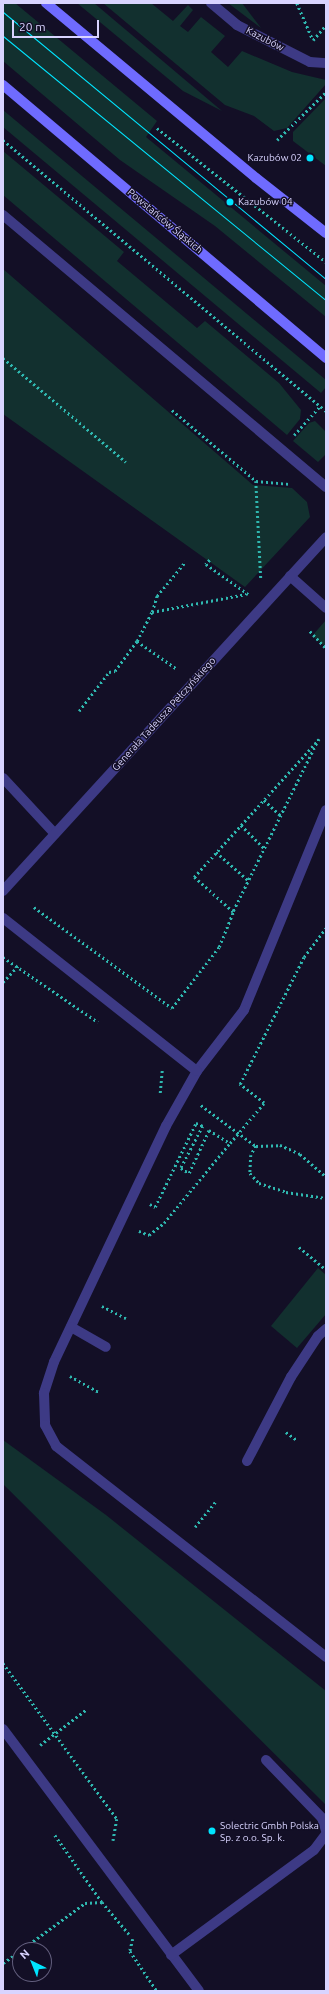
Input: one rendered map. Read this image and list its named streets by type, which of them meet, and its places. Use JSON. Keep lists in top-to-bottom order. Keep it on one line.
{"streets":{"main road":["Powstańców Śląskich"],"street":["Kazubów","Generała Tadeusza Pełczyńskiego"]},"places":["Kazubów 02","Kazubów 04","Solectric Gmbh Polska Sp. z o.o. Sp. k."],"scale_bar":"20 m","north":"top left"}
